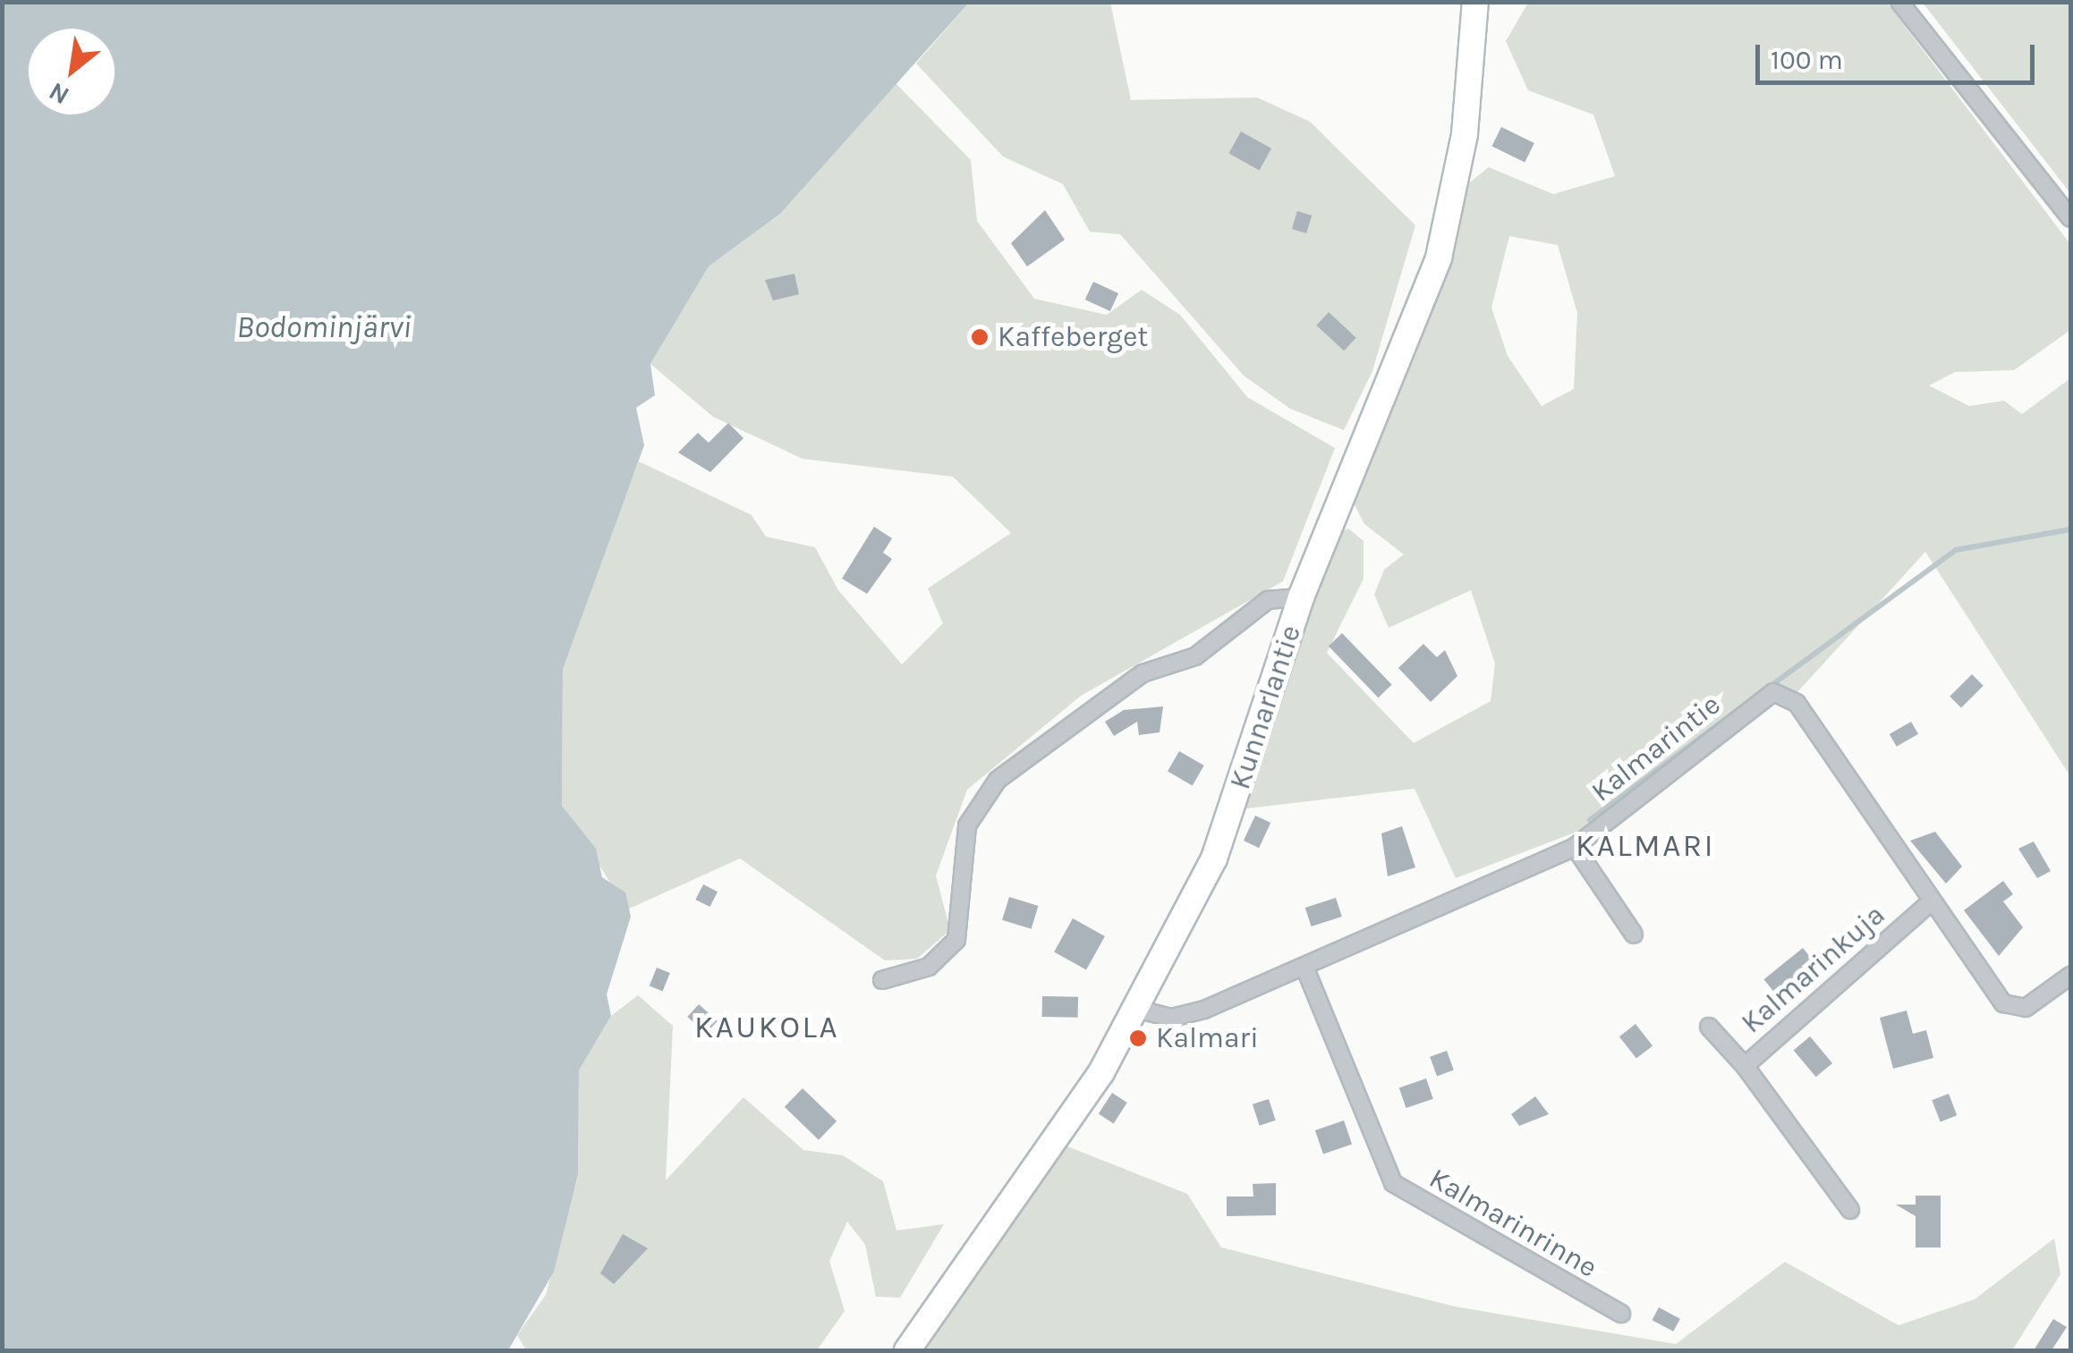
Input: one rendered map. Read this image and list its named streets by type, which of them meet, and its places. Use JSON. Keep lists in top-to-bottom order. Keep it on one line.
{"streets":{"main road":["Kunnarlantie"],"street":["Kalmarintie","Kalmarinkuja","Kalmarinrinne"]},"crossings":[["Kunnarlantie","Kalmarintie"],["Kalmarintie","Kalmarinkuja"],["Kalmarintie","Kalmarinrinne"]],"districts":["KALMARI","KAUKOLA"],"water":["Bodominjärvi"],"places":["Kaffeberget","Kalmari"],"scale_bar":"100 m","north":"bottom left"}
